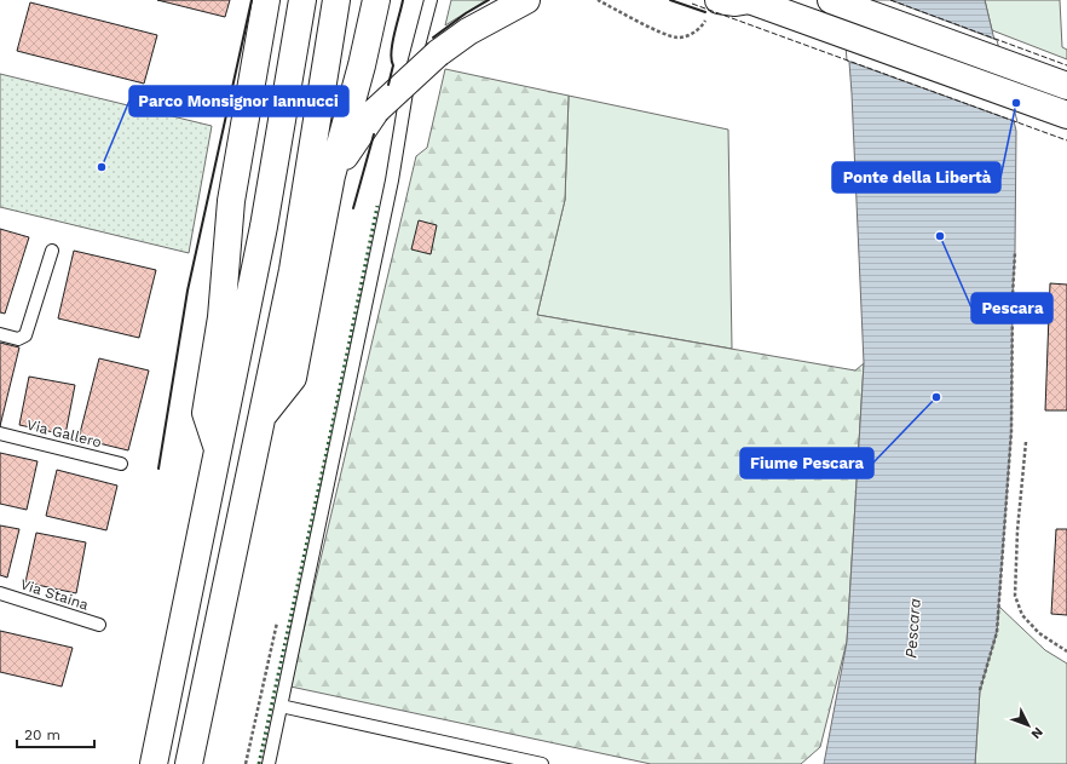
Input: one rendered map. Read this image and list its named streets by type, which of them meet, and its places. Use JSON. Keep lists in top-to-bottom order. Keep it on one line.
{"streets":{"lane":["Via Gallero","Via Staina"]},"water":["Pescara"],"places":["Ponte della Libertà","Parco Monsignor Iannucci","Pescara","Fiume Pescara"],"scale_bar":"20 m","north":"bottom right"}
